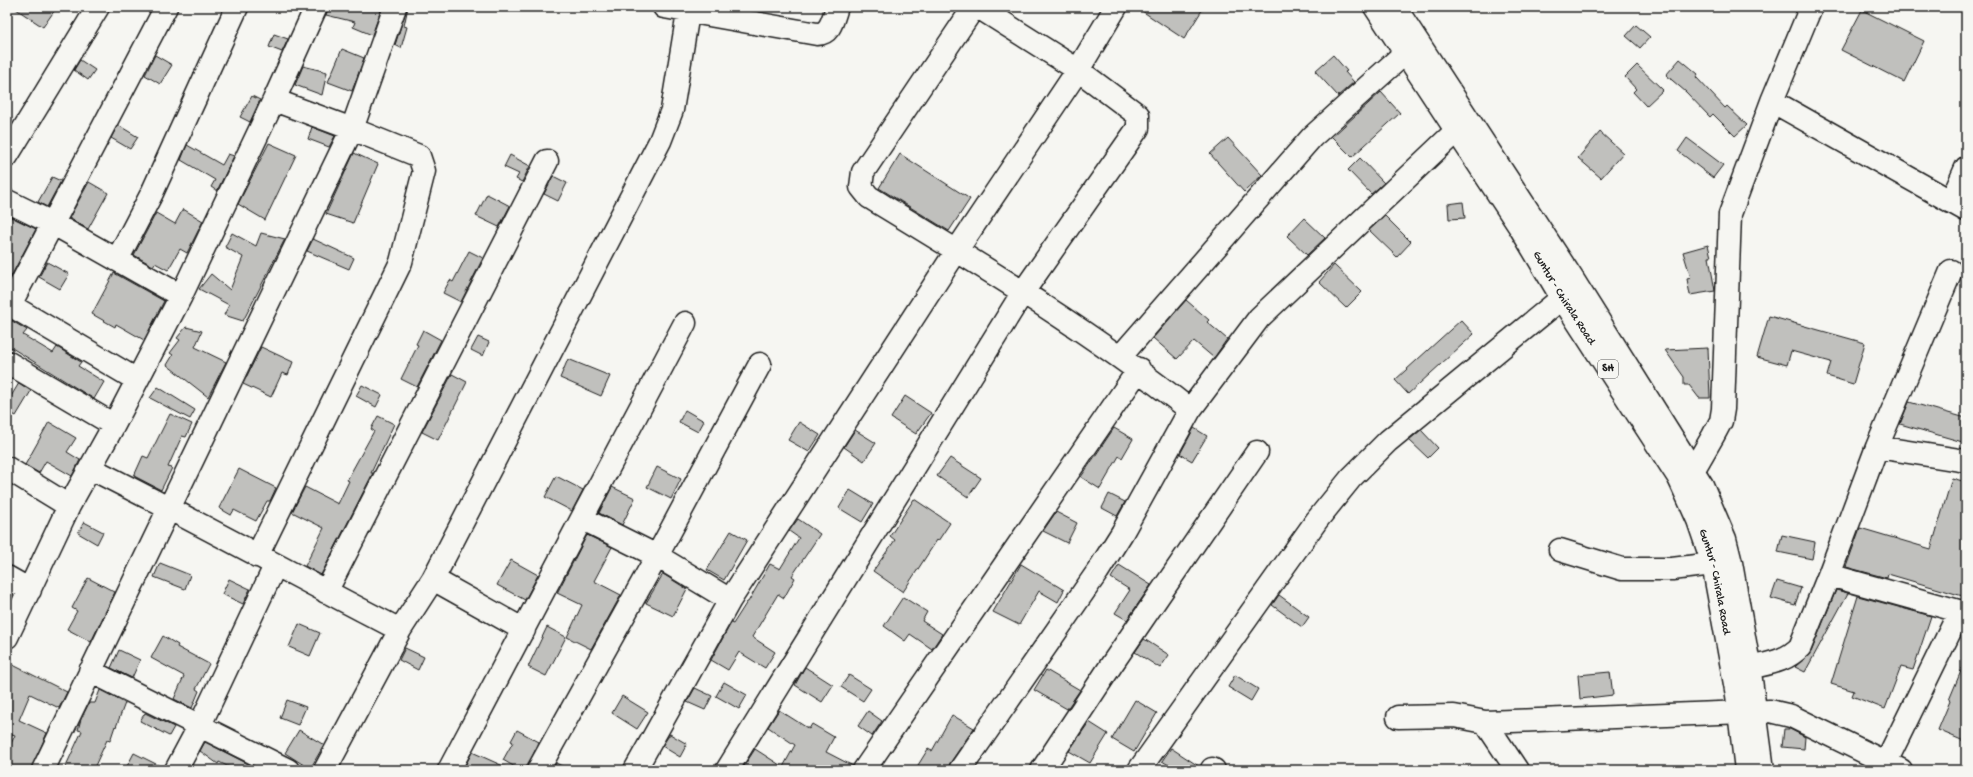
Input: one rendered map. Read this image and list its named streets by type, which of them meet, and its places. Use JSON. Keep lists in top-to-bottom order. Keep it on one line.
{"streets":{"street":["Guntur - Chirala Road","SH"]}}
